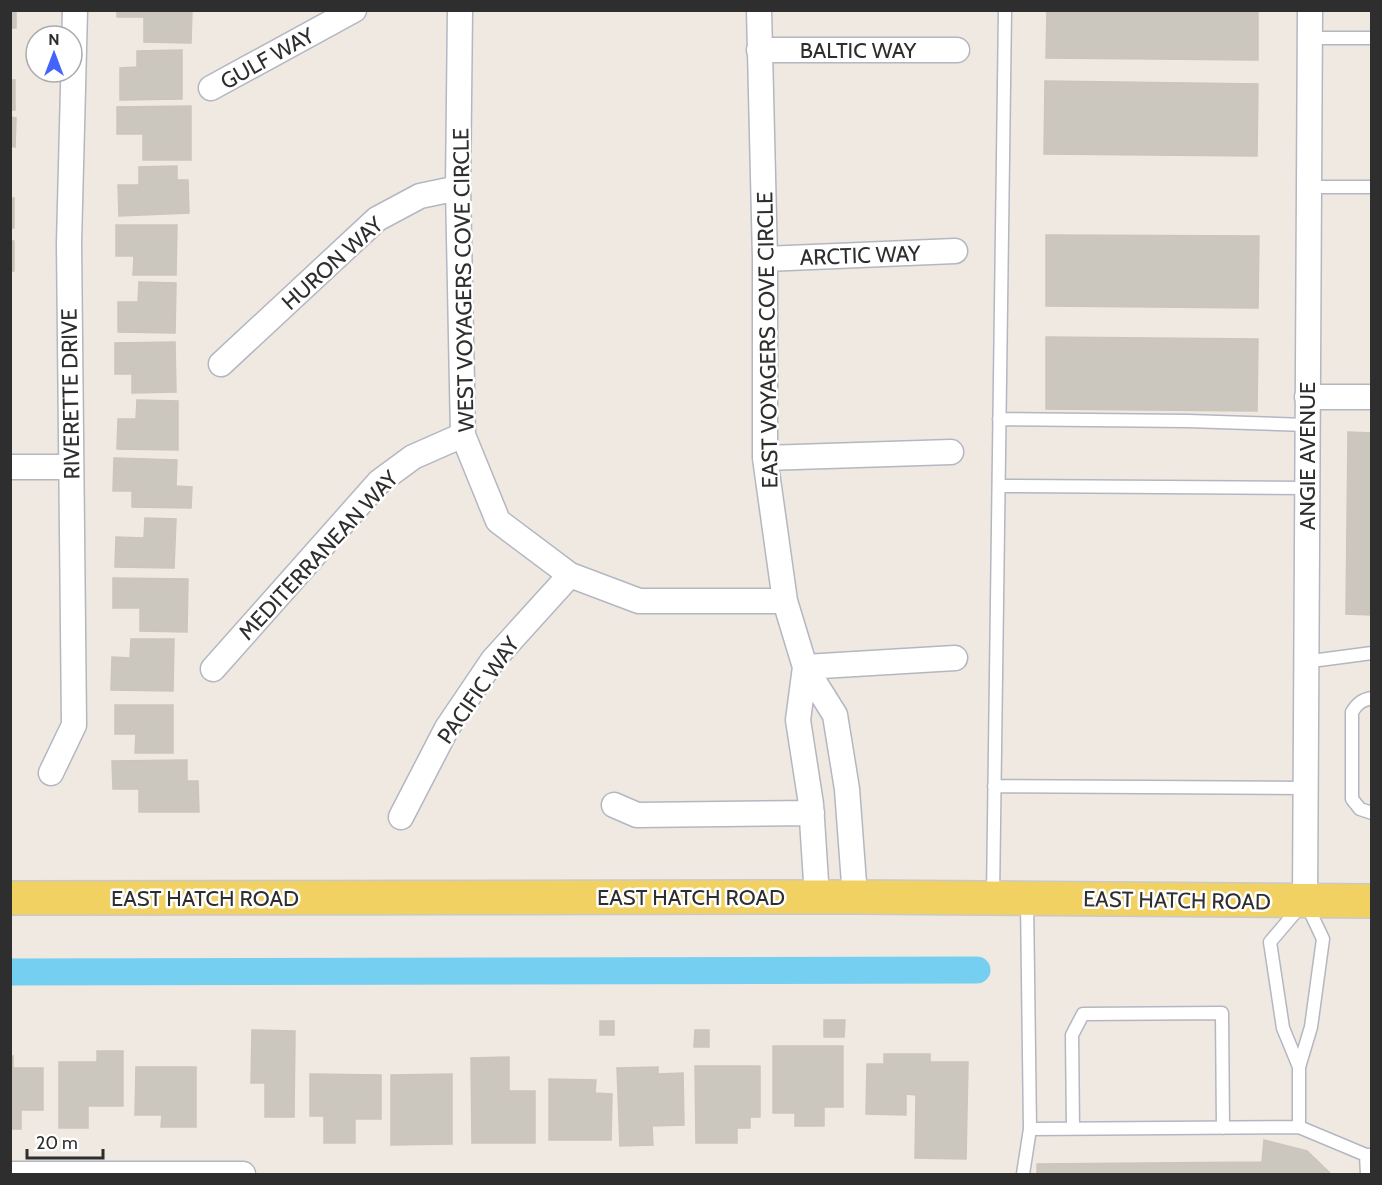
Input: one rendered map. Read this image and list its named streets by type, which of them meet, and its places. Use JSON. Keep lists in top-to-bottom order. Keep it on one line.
{"streets":{"main road":["EAST HATCH ROAD"],"street":["BALTIC WAY","GULF WAY","ARCTIC WAY","HURON WAY","WEST VOYAGERS COVE CIRCLE","EAST VOYAGERS COVE CIRCLE","RIVERETTE DRIVE","ANGIE AVENUE","MEDITERRANEAN WAY","PACIFIC WAY"]},"crossings":[["BALTIC WAY","EAST VOYAGERS COVE CIRCLE"],["ARCTIC WAY","EAST VOYAGERS COVE CIRCLE"],["HURON WAY","WEST VOYAGERS COVE CIRCLE"],["WEST VOYAGERS COVE CIRCLE","EAST VOYAGERS COVE CIRCLE"],["WEST VOYAGERS COVE CIRCLE","MEDITERRANEAN WAY"],["WEST VOYAGERS COVE CIRCLE","PACIFIC WAY"],["EAST VOYAGERS COVE CIRCLE","EAST HATCH ROAD"],["ANGIE AVENUE","EAST HATCH ROAD"]],"scale_bar":"20 m","north":"top"}
